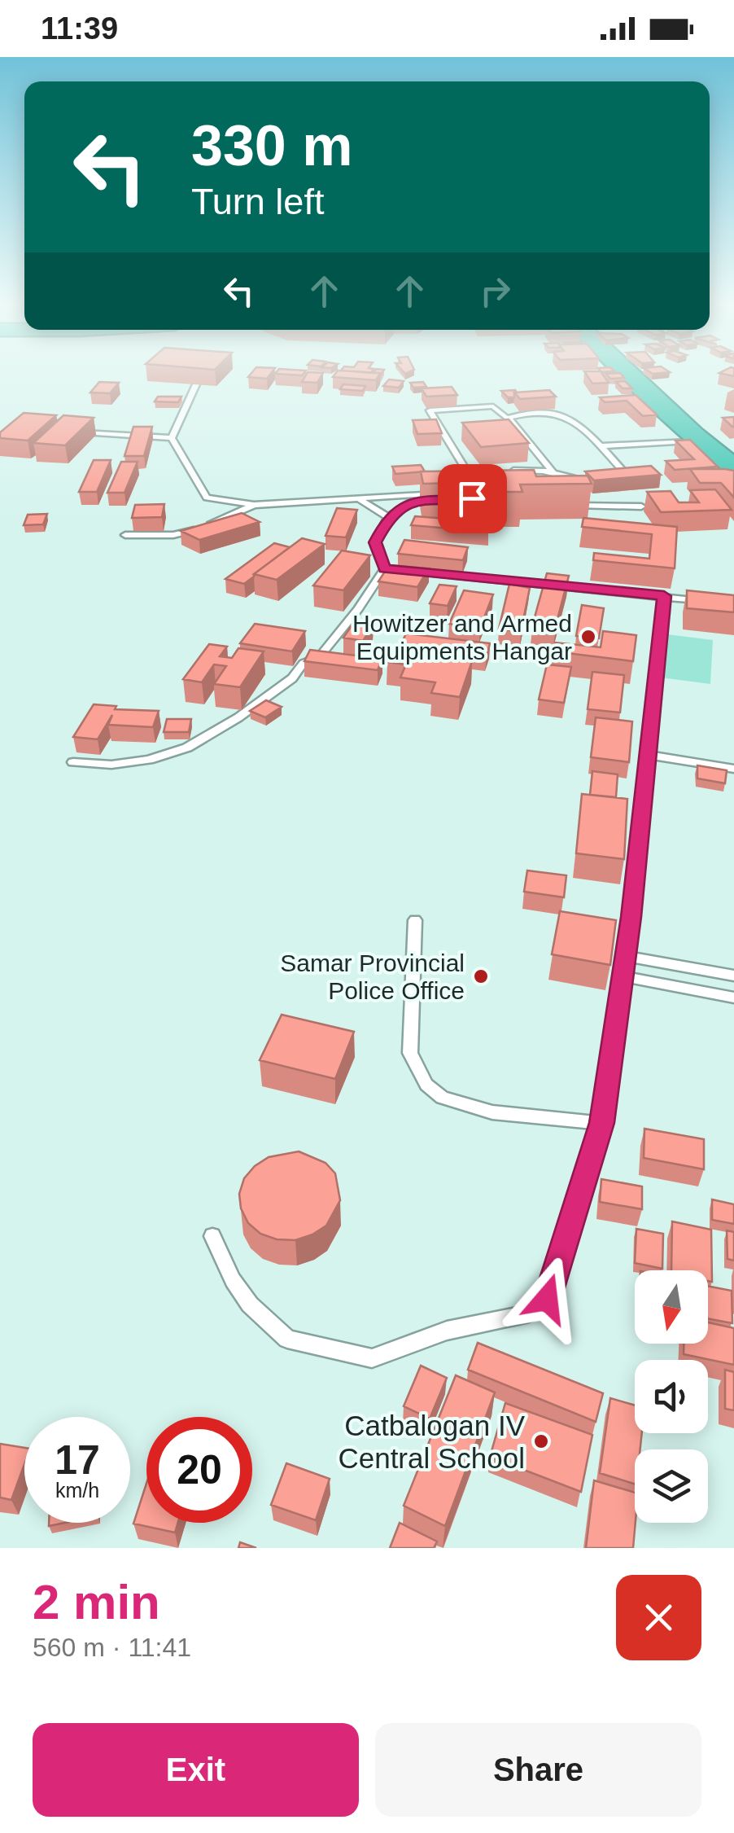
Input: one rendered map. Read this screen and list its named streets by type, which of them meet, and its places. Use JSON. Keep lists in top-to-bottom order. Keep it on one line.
{"places":["Howitzer and Armed Equipments Hangar","Samar Provincial Police Office","Catbalogan IV Central School"],"north":"bottom","page":{"status":"11:39","turn":["330 m","Turn left"],"speed":"17 km/h","limit":"20","heading":["2 min","560 m · 11:41"],"buttons":["Exit","Share"]}}
